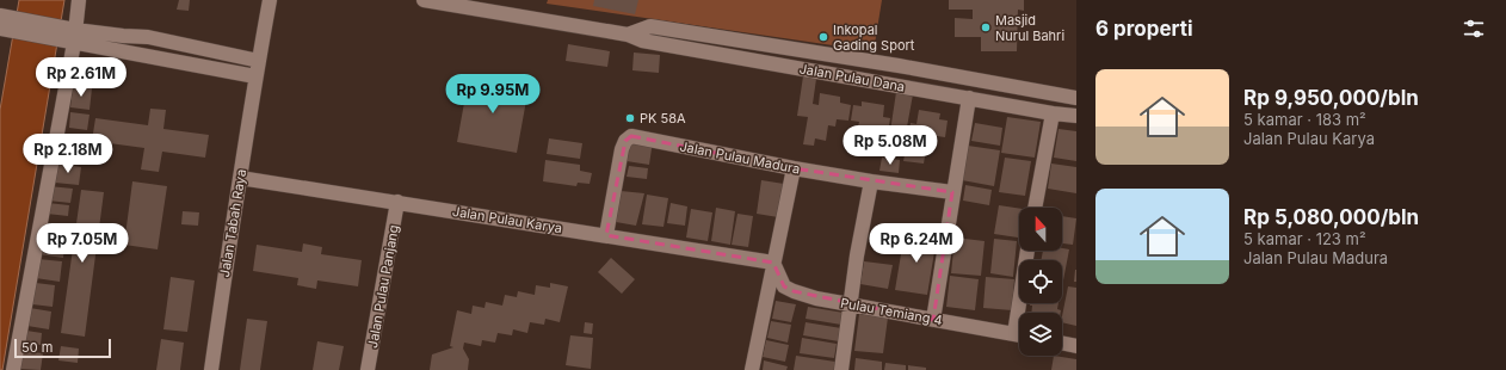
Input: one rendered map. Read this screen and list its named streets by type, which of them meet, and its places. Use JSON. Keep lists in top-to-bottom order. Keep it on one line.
{"streets":{"street":["Jalan Pulau Dana","Jalan Pulau Madura","Jalan Pulau Karya","Jalan Tabah Raya","Jalan Pulau Panjang","Pulau Temiang 4"]},"crossings":[["Jalan Pulau Madura","Jalan Pulau Karya"],["Jalan Pulau Karya","Jalan Tabah Raya"],["Jalan Pulau Karya","Jalan Pulau Panjang"],["Jalan Pulau Karya","Pulau Temiang 4"]],"places":["Masjid Nurul Bahri","Inkopal Gading Sport","PK 58A"],"scale_bar":"50 m","north":"top","page":{"heading":"6 properti","price":["Rp 2.61M","Rp 9.95M","Rp 5.08M","Rp 2.18M","Rp 7.05M","Rp 6.24M"],"list":[{"name":"Rp 9,950,000/bln","note":"5 kamar · 183 m² · Jalan Pulau Karya"},{"name":"Rp 5,080,000/bln","note":"5 kamar · 123 m² · Jalan Pulau Madura"}],"scale":"50 m"}}
